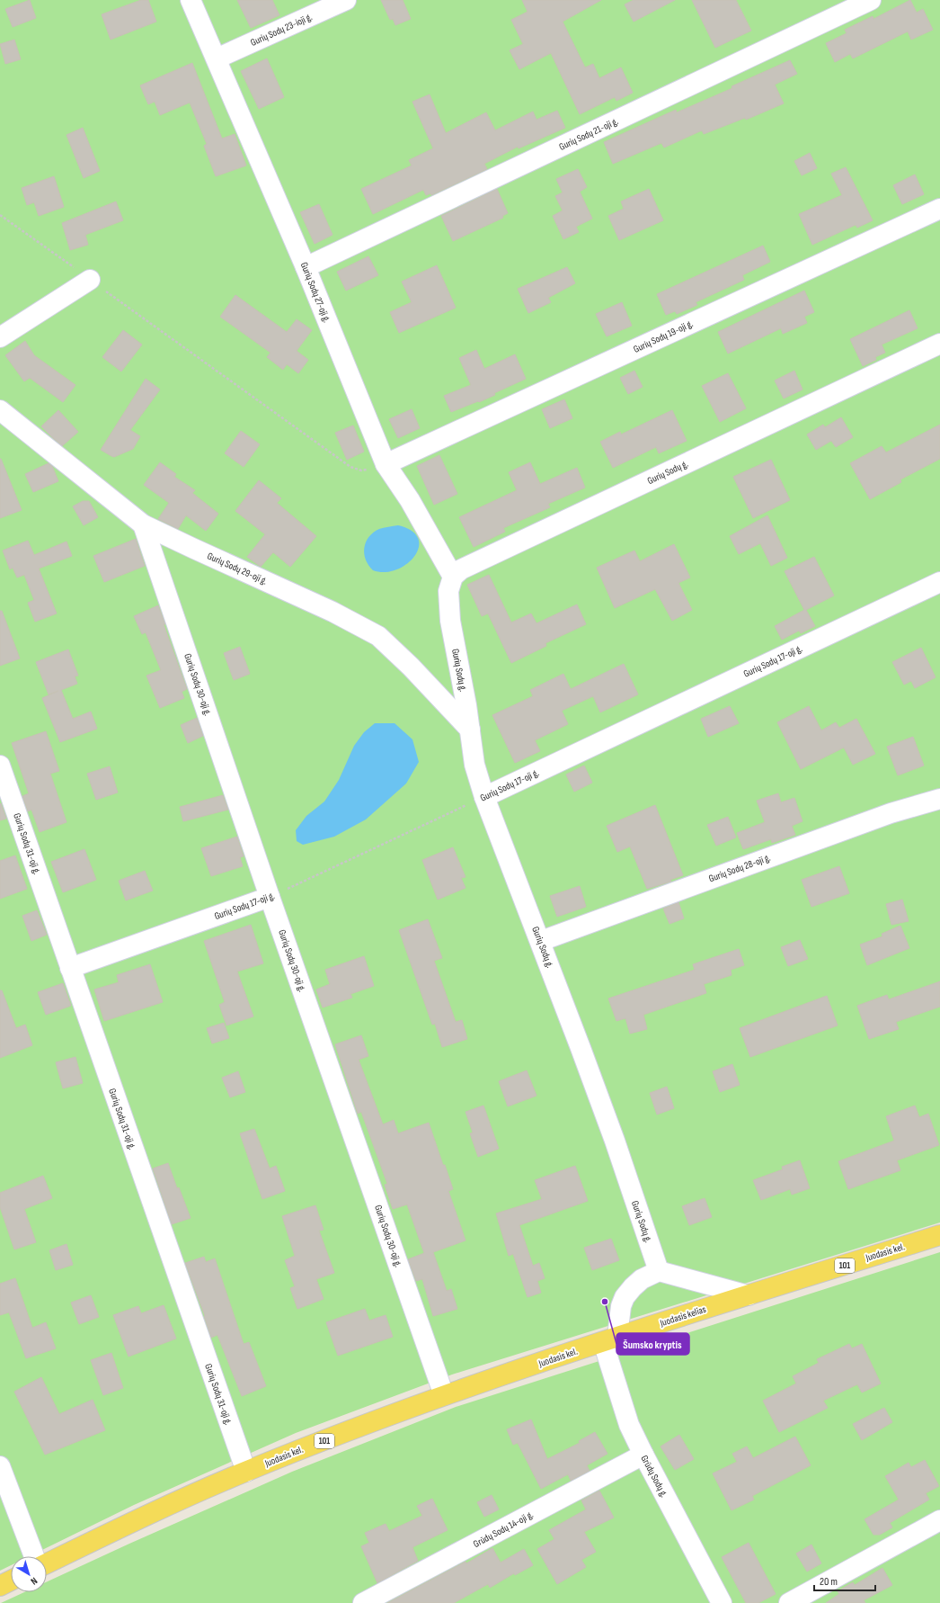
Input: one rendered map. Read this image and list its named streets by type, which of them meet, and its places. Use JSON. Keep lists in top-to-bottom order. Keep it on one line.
{"streets":{"main road":["Juodasis kel.","101","Juodasis kelias"],"street":["Gurių Sodų 23-ioji g.","Gurių Sodų 21-oji g.","Gurių Sodų 27-oji g.","Gurių Sodų 19-oji g.","Gurių Sodų g.","Gurių Sodų 29-oji g.","Gurių Sodų 17-oji g.","Gurių Sodų 30-oji g.","Gurių Sodų 31-oji g.","Gurių Sodų 28-oji g.","Grūdų Sodų g.","Grūdų Sodų 14-oji g."]},"crossings":[["Gurių Sodų 23-ioji g.","Gurių Sodų 27-oji g."],["Gurių Sodų 21-oji g.","Gurių Sodų 27-oji g."],["Gurių Sodų 27-oji g.","Gurių Sodų 19-oji g."],["Gurių Sodų 27-oji g.","Gurių Sodų g."],["Gurių Sodų g.","Gurių Sodų 29-oji g."],["Gurių Sodų g.","Gurių Sodų 17-oji g."],["Gurių Sodų g.","Gurių Sodų 28-oji g."],["Gurių Sodų 29-oji g.","Gurių Sodų 30-oji g."],["Gurių Sodų 17-oji g.","Gurių Sodų 30-oji g."],["Gurių Sodų 17-oji g.","Gurių Sodų 31-oji g."],["Gurių Sodų 30-oji g.","Juodasis kel."],["Gurių Sodų 31-oji g.","Juodasis kel."],["Juodasis kel.","Juodasis kelias"],["Juodasis kel.","Grūdų Sodų g."],["Juodasis kelias","Grūdų Sodų g."],["Grūdų Sodų g.","Grūdų Sodų 14-oji g."]],"places":["Šumsko kryptis"],"scale_bar":"20 m","north":"bottom right"}
